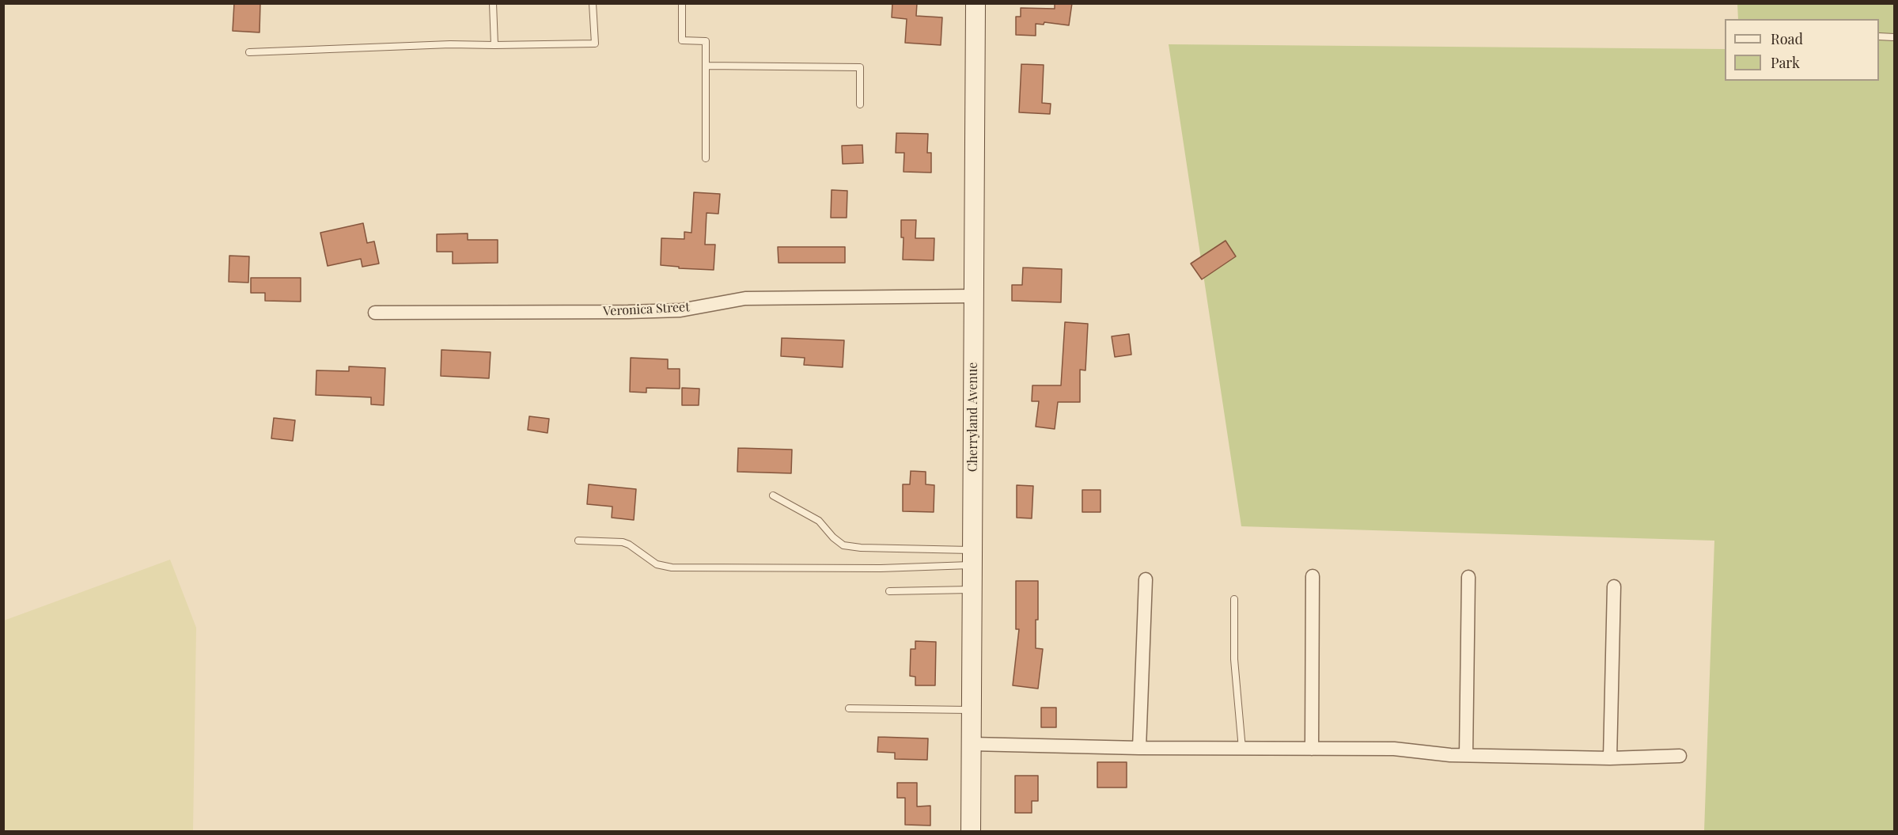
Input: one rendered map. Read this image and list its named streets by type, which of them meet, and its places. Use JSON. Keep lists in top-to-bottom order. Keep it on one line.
{"streets":{"street":["Veronica Street","Cherryland Avenue"]},"crossings":[["Veronica Street","Cherryland Avenue"]],"legend":["Road","Park"]}
